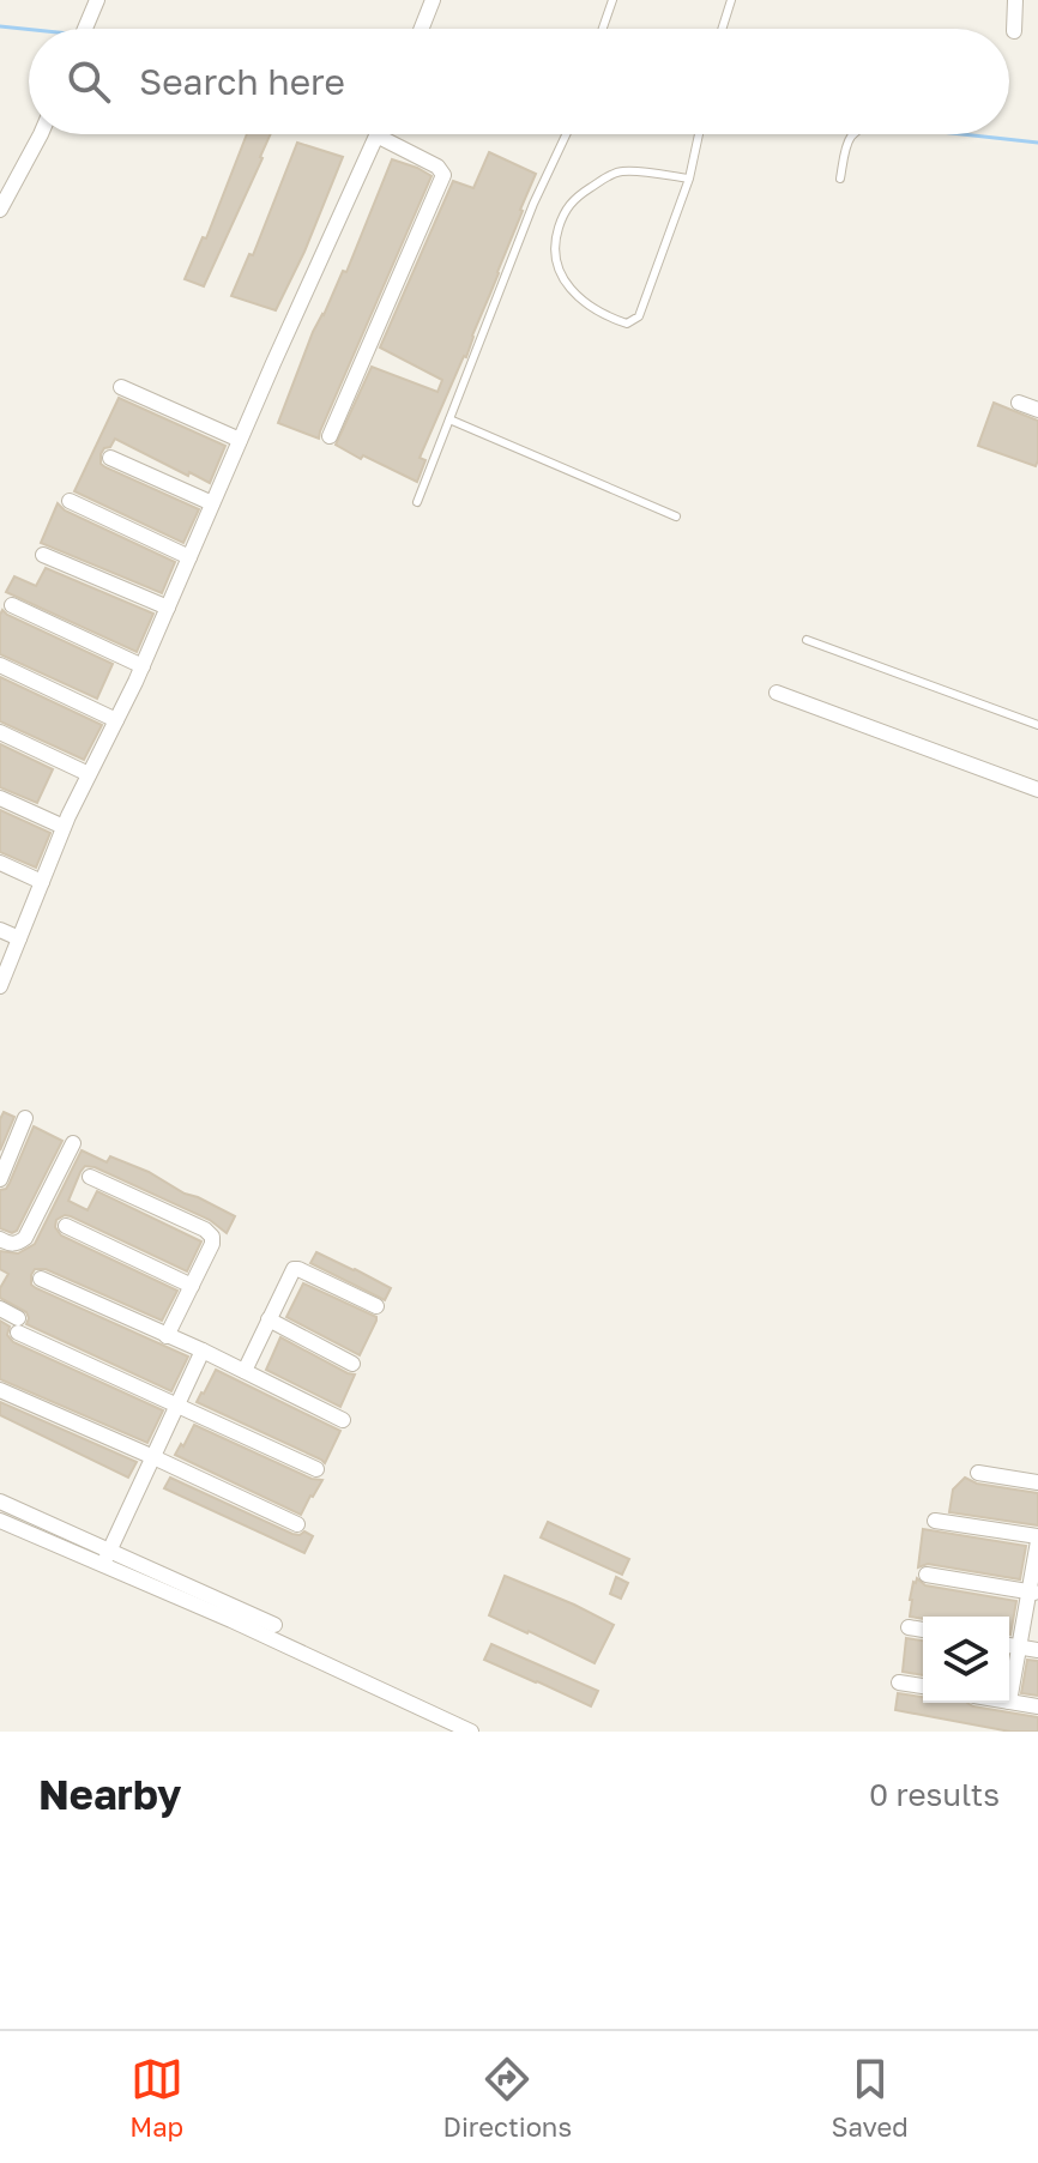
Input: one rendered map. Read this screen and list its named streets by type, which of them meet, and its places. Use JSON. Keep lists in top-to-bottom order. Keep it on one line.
{"page":{"search":"Search here","heading":["Nearby","0 results"],"nav":["Map","Directions","Saved"]}}
